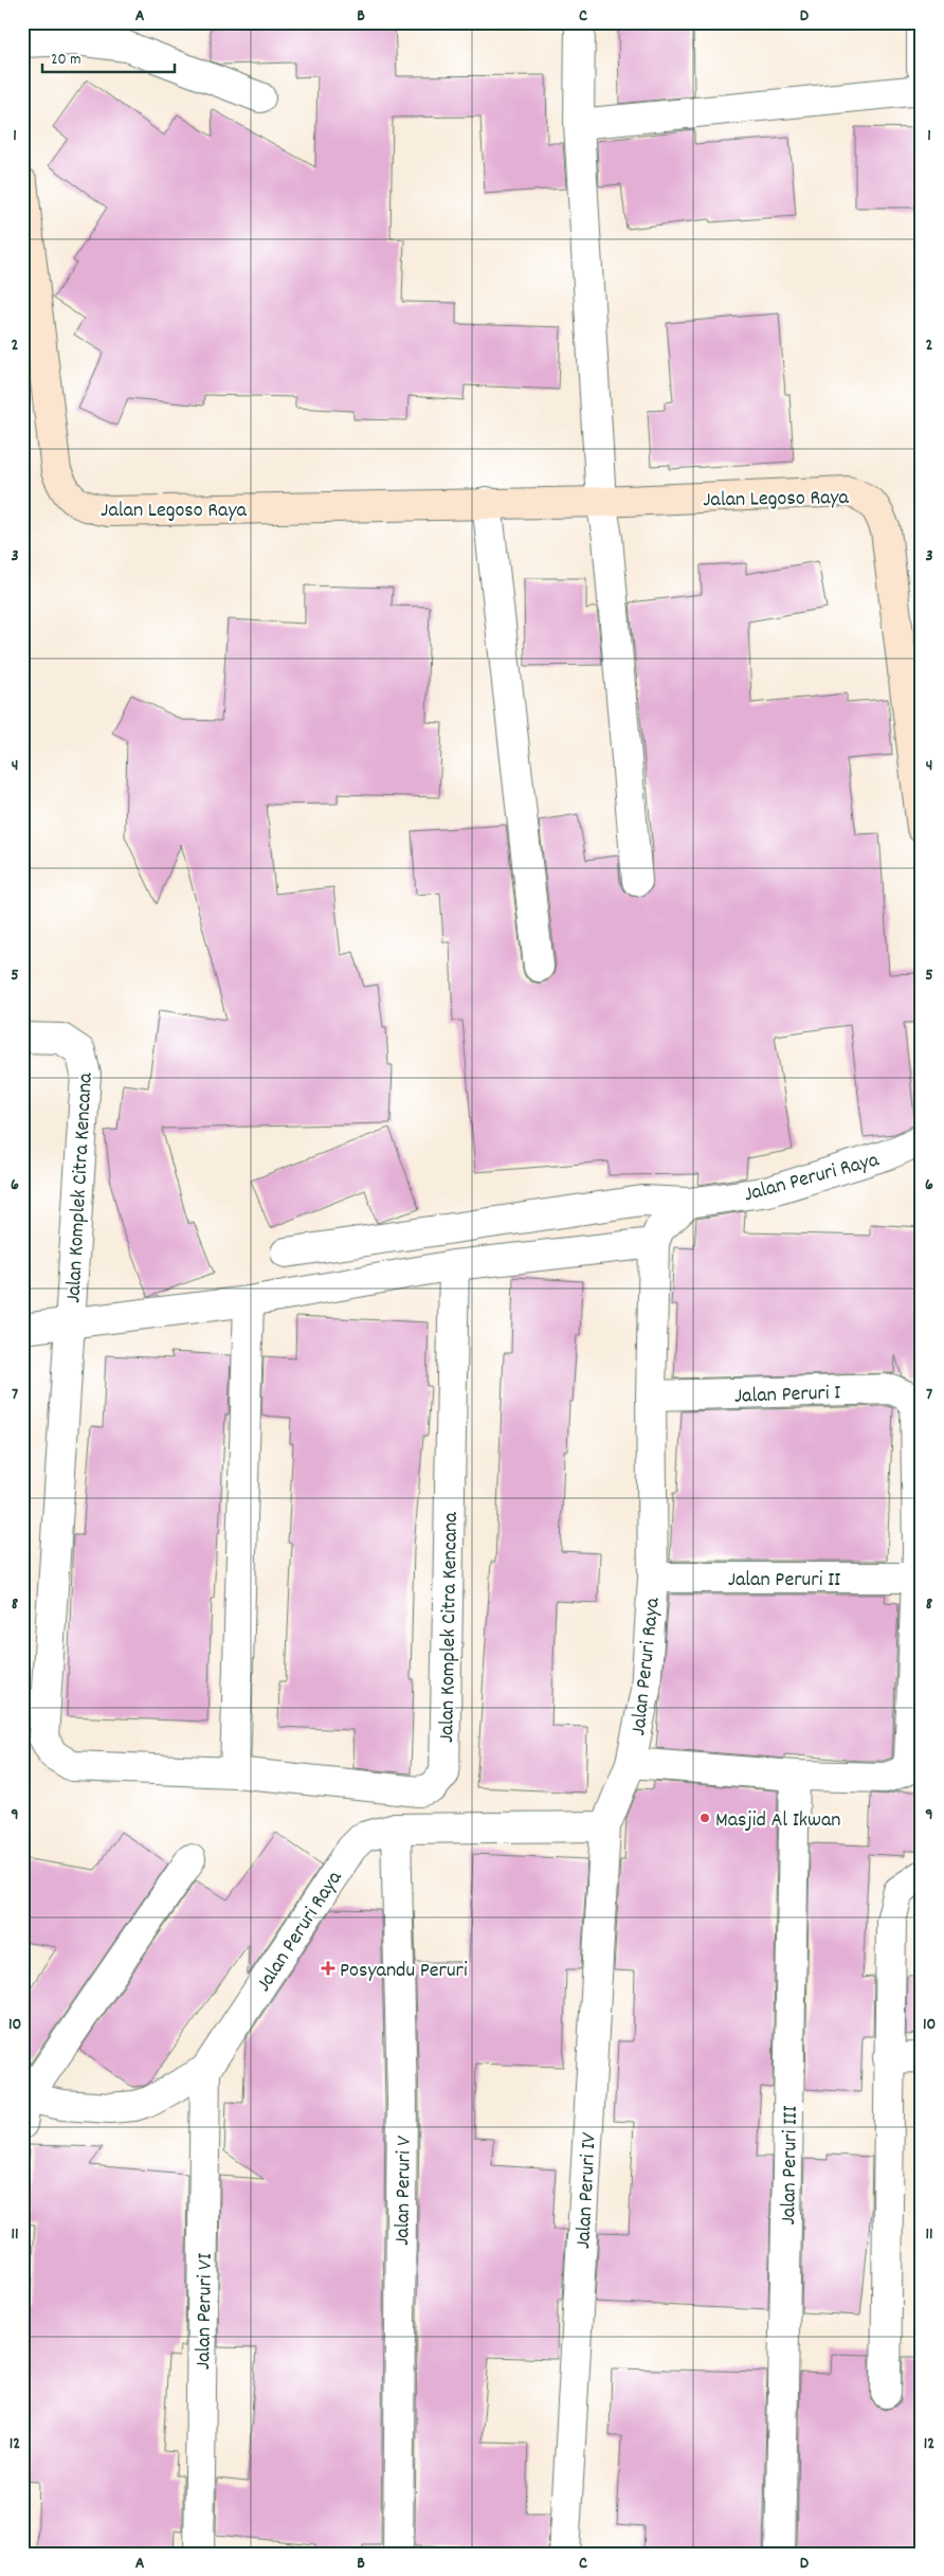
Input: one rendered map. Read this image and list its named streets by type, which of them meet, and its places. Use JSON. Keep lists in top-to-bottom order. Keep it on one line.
{"streets":{"street":["Jalan Legoso Raya","Jalan Peruri Raya","Jalan Komplek Citra Kencana","Jalan Peruri I","Jalan Peruri II","Jalan Peruri III","Jalan Peruri V","Jalan Peruri IV","Jalan Peruri VI"]},"crossings":[["Jalan Peruri Raya","Jalan Komplek Citra Kencana"],["Jalan Peruri Raya","Jalan Peruri I"],["Jalan Peruri Raya","Jalan Peruri II"],["Jalan Peruri Raya","Jalan Peruri V"],["Jalan Peruri Raya","Jalan Peruri IV"],["Jalan Peruri Raya","Jalan Peruri VI"],["Jalan Peruri I","Jalan Peruri II"]],"places":{"other":["Masjid Al Ikwan"],"health":["Posyandu Peruri"]},"scale_bar":"20 m","grid":{"columns":["A","B","C","D"],"rows":["1","2","3","4","5","6","7","8","9","10","11","12"]}}
